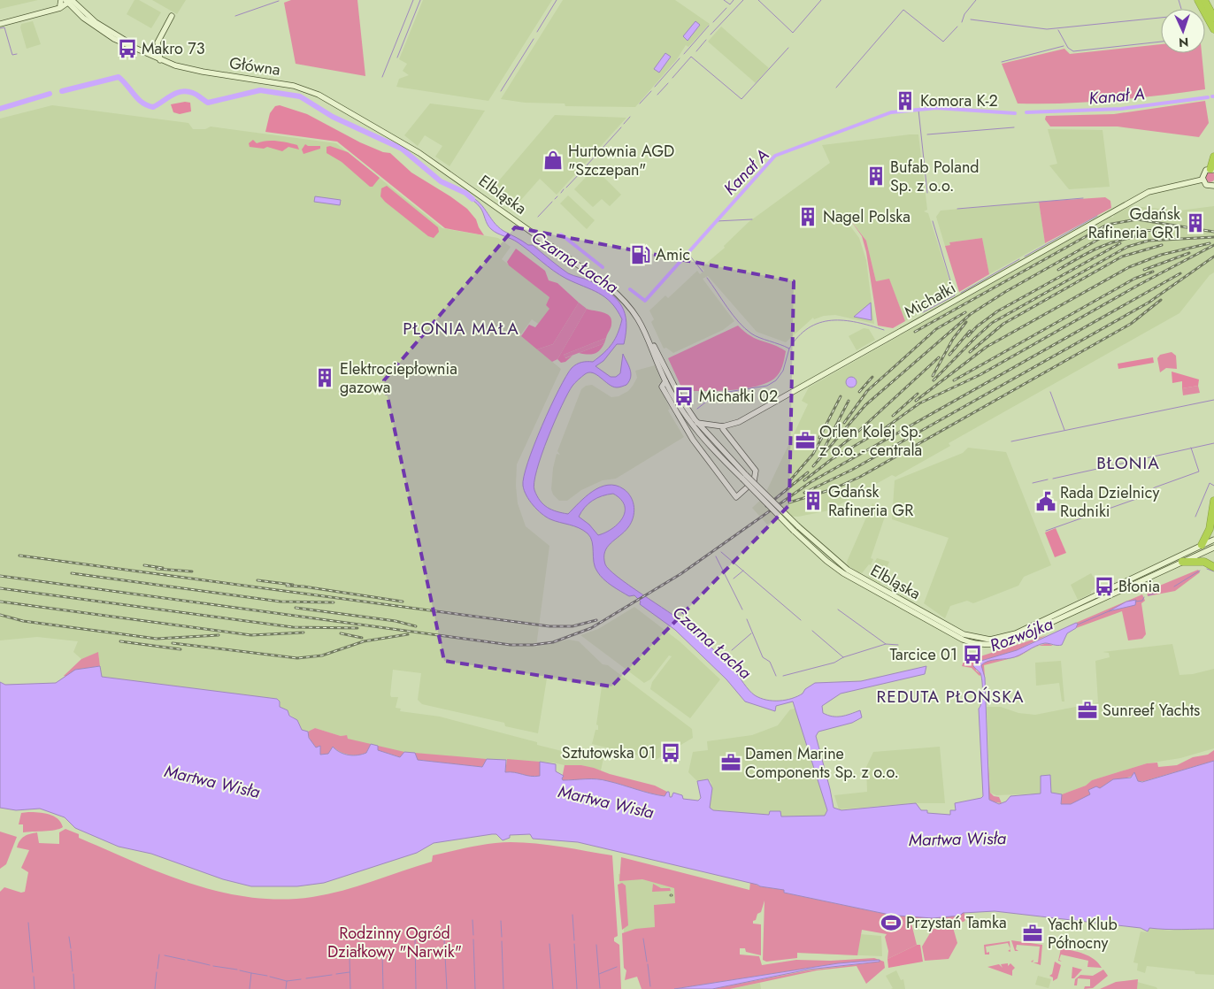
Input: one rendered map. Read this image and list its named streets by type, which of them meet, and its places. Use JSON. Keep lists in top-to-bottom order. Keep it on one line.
{"streets":{"main road":["Główna","Elbląska","Michałki"]},"crossings":[["Główna","Elbląska"]],"districts":["PŁONIA MAŁA","BŁONIA","REDUTA PŁOŃSKA"],"water":["Kanał A","Czarna Łacha","Rozwójka","Martwa Wisła"],"parks":["Rodzinny Ogród Działkowy \"Narwik\""],"places":{"bus stop":["Makro 73","Michałki 02","Błonia","Tarcice 01","Sztutowska 01"],"building":["Komora K-2","Bufab Poland Sp. z o.o.","Nagel Polska","Gdańsk Rafineria GR1","Elektrociepłownia gazowa","Gdańsk Rafineria GR"],"shop":["Hurtownia AGD \"Szczepan\""],"fuel station":["Amic"],"office":["Orlen Kolej Sp. z o.o. - centrala","Sunreef Yachts","Damen Marine Components Sp. z o.o.","Yacht Klub Północny"],"public building":["Rada Dzielnicy Rudniki"],"sports":["Przystań Tamka"]},"north":"bottom"}
